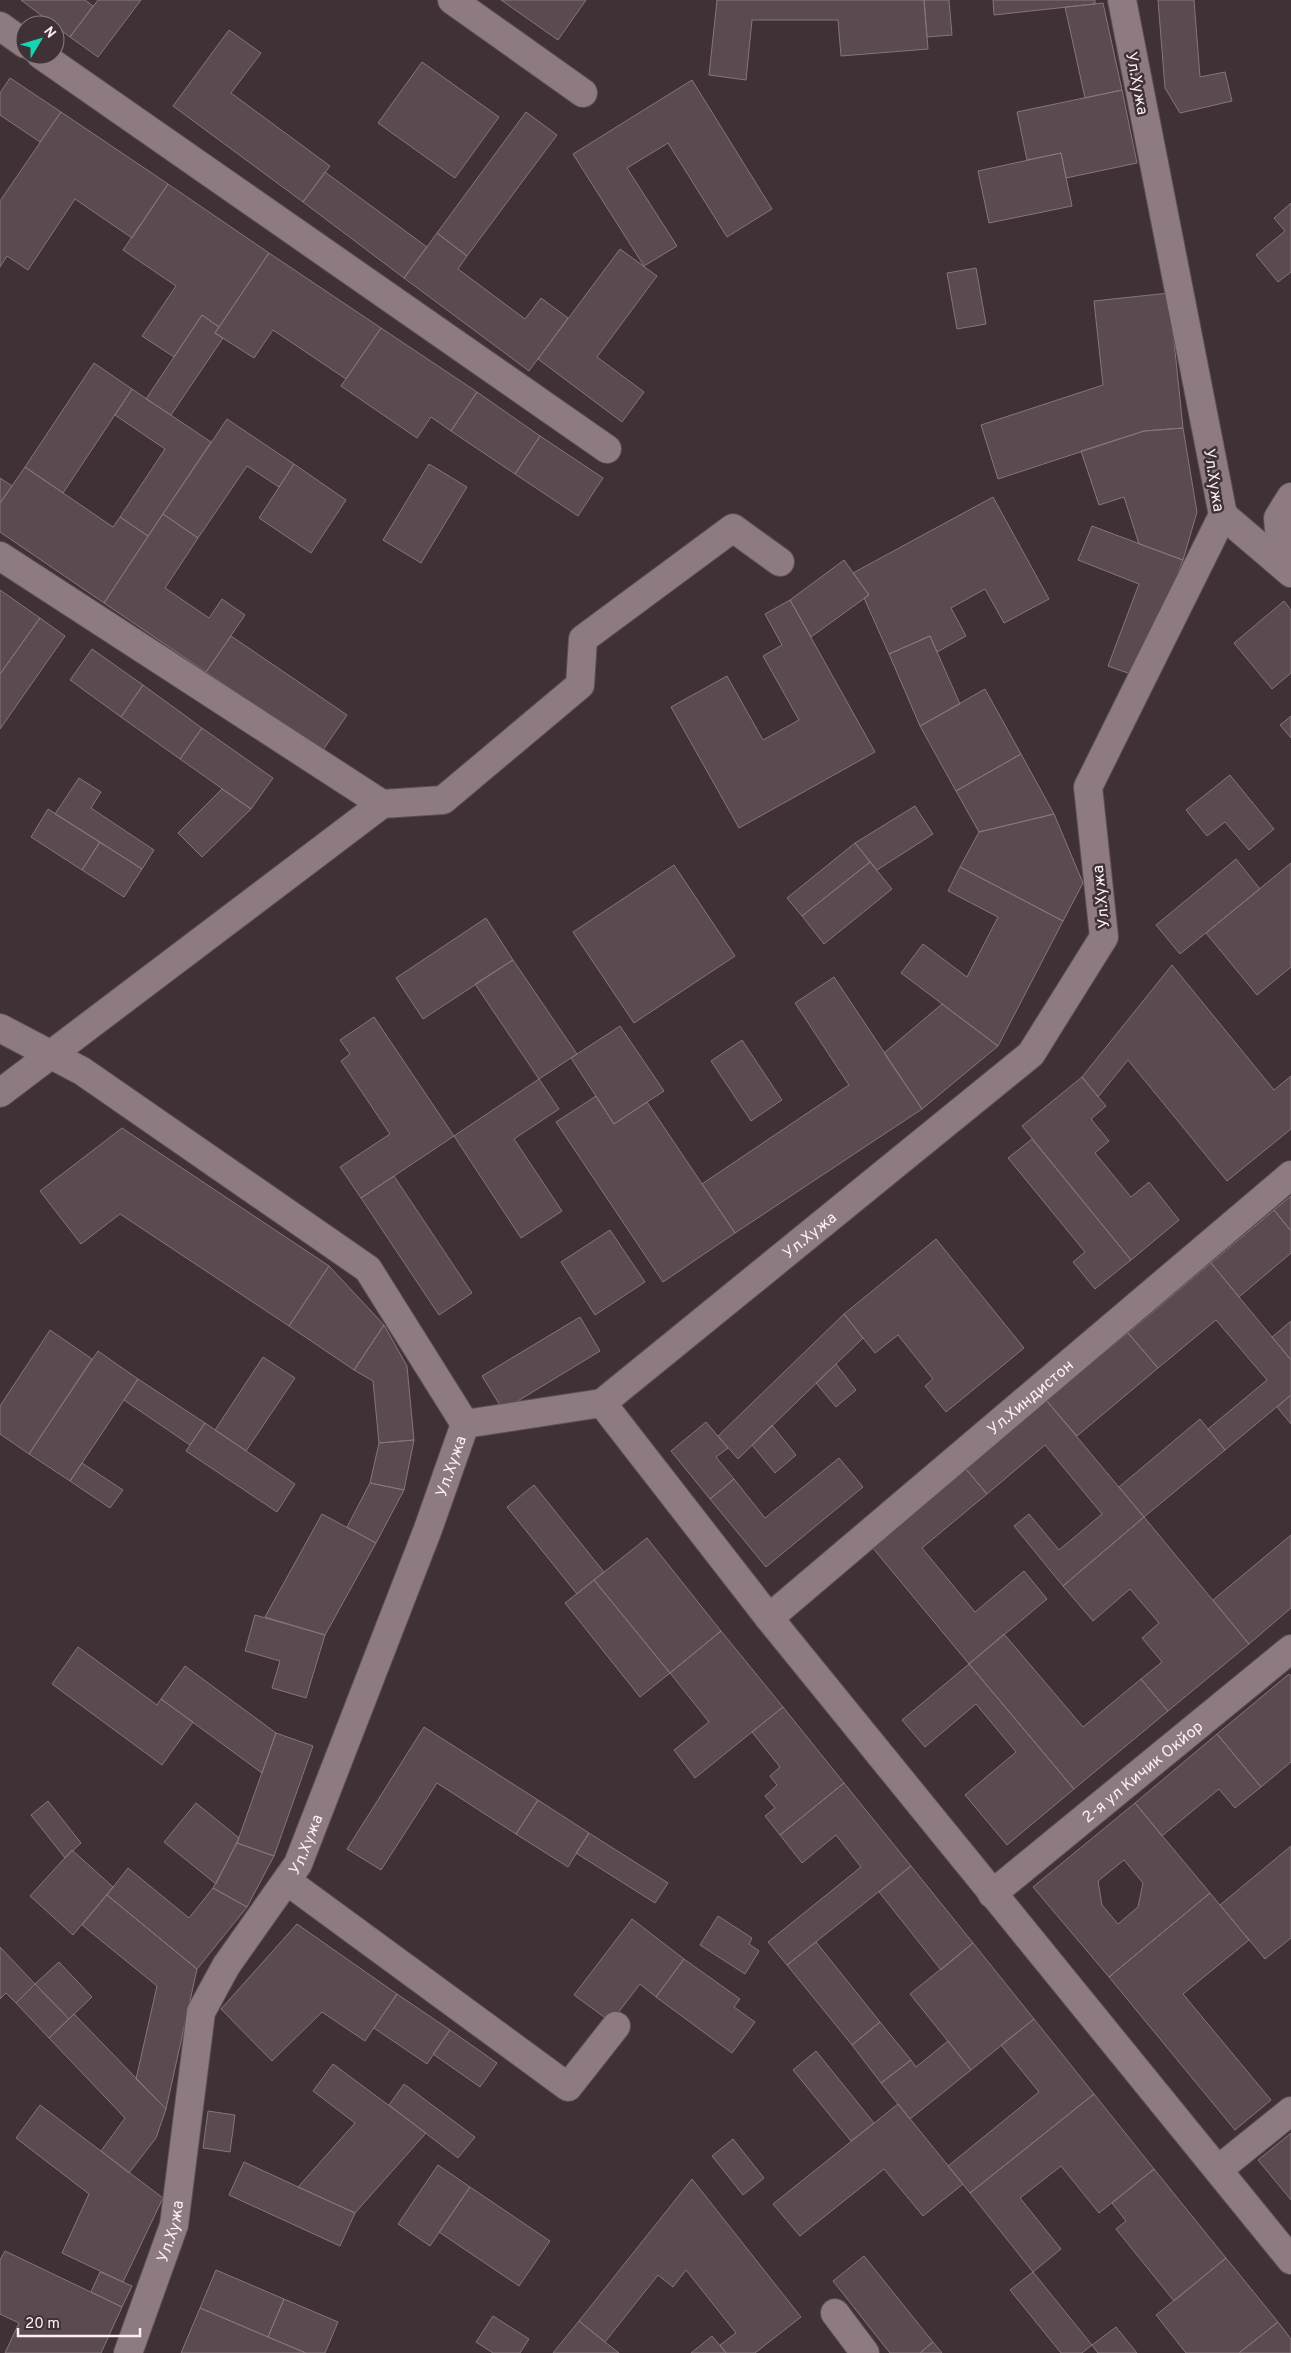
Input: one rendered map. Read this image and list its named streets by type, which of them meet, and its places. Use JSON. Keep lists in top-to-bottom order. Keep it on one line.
{"streets":{"street":["Ул.Хужа","Ул.Хиндистон","2-я ул Кичик Окйор"]},"scale_bar":"20 m","north":"top right"}
